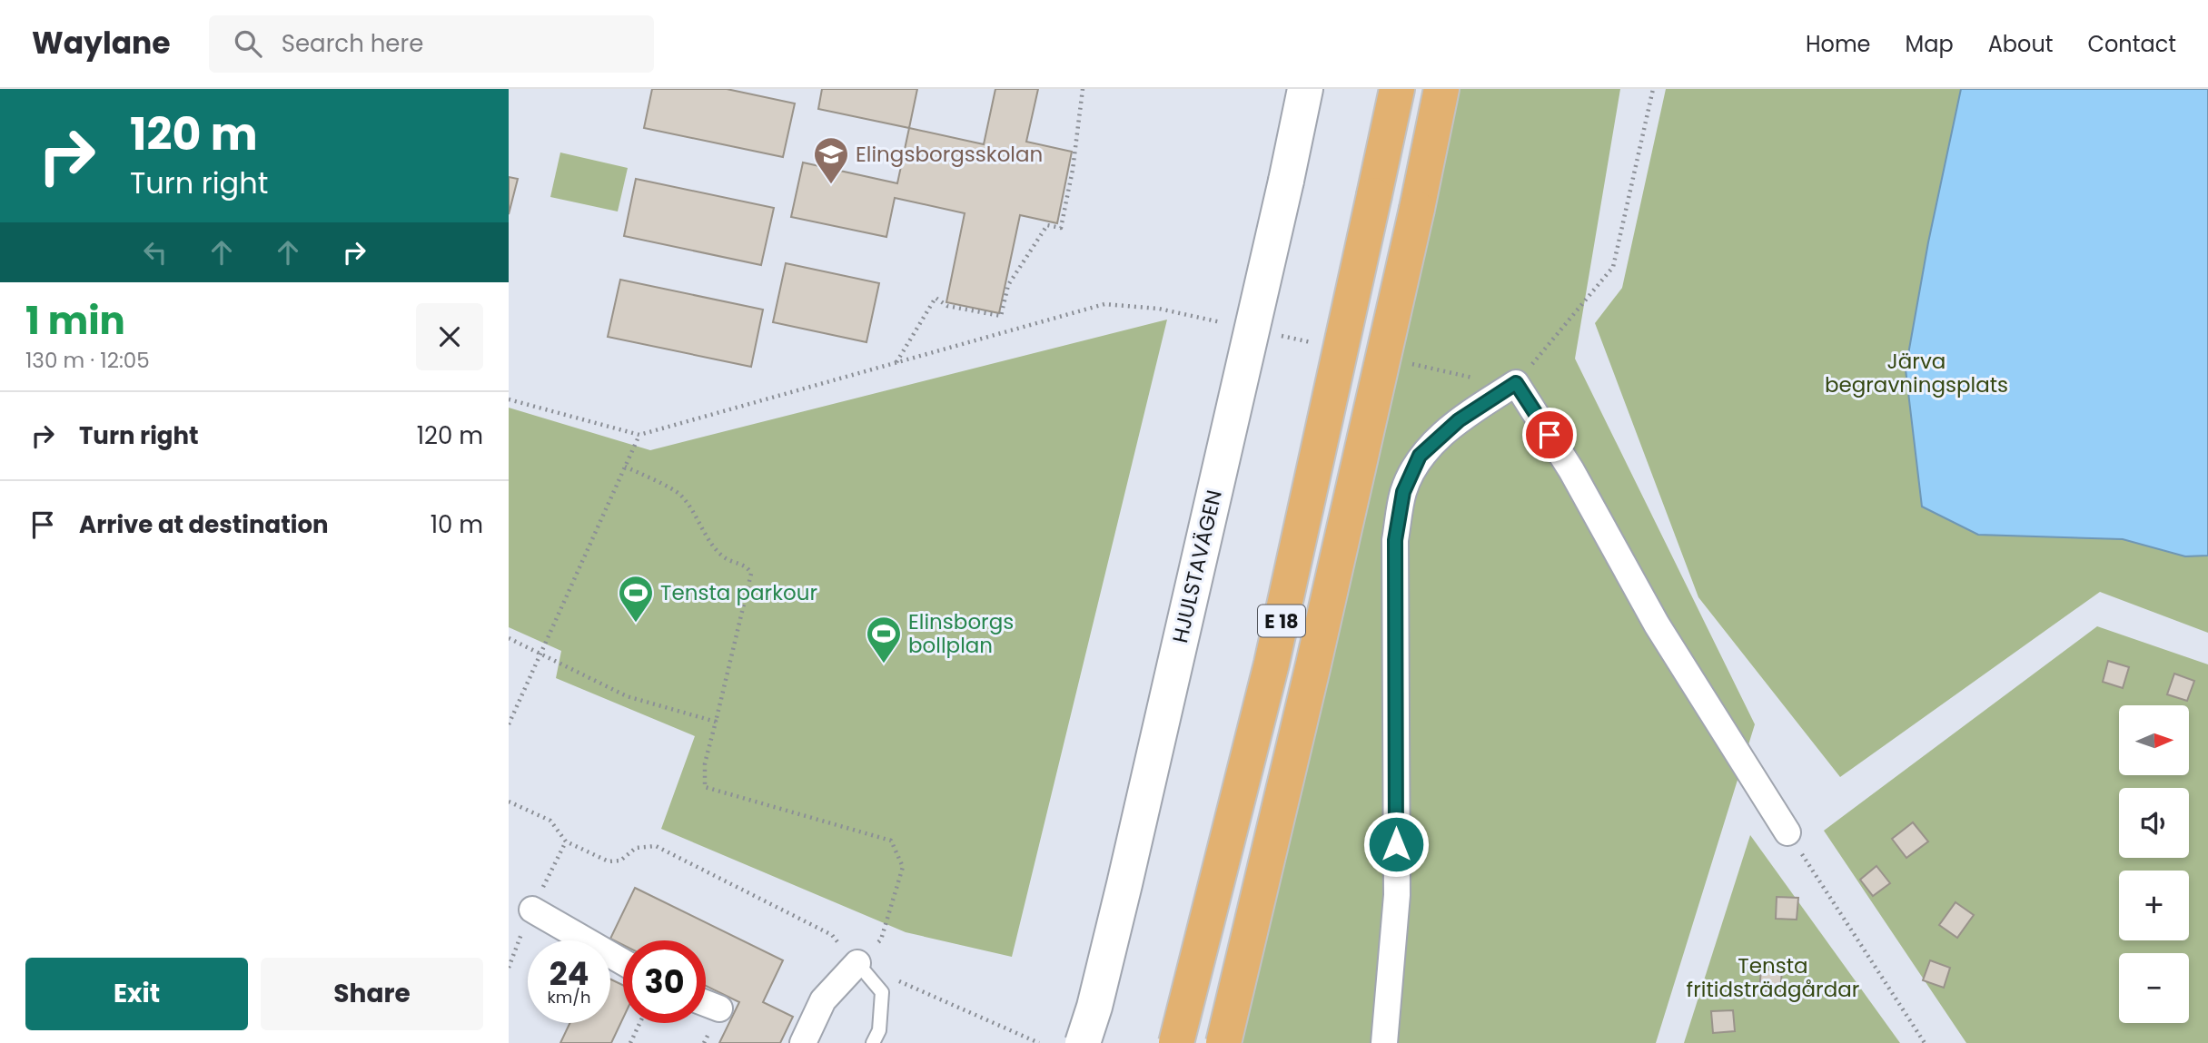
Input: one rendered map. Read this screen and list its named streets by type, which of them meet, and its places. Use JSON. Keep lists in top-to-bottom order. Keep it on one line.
{"streets":{"highway":["E 18"],"main road":["HJULSTAVÄGEN"]},"parks":["Järva begravningsplats","Tensta fritidsträdgårdar"],"places":{"school or university":["Elingsborgsskolan"],"sports":["Tensta parkour","Elinsborgs bollplan"]},"north":"right","page":{"header":"Waylane","search":"Search here","nav":["Home","Map","About","Contact"],"turn":["120 m","Turn right"],"heading":["1 min","130 m · 12:05"],"list":[{"name":"Turn right","value":"120 m"},{"name":"Arrive at destination","value":"10 m"}],"map_buttons":["+","−"],"speed":"24 km/h","limit":"30","buttons":["Exit","Share"]}}
